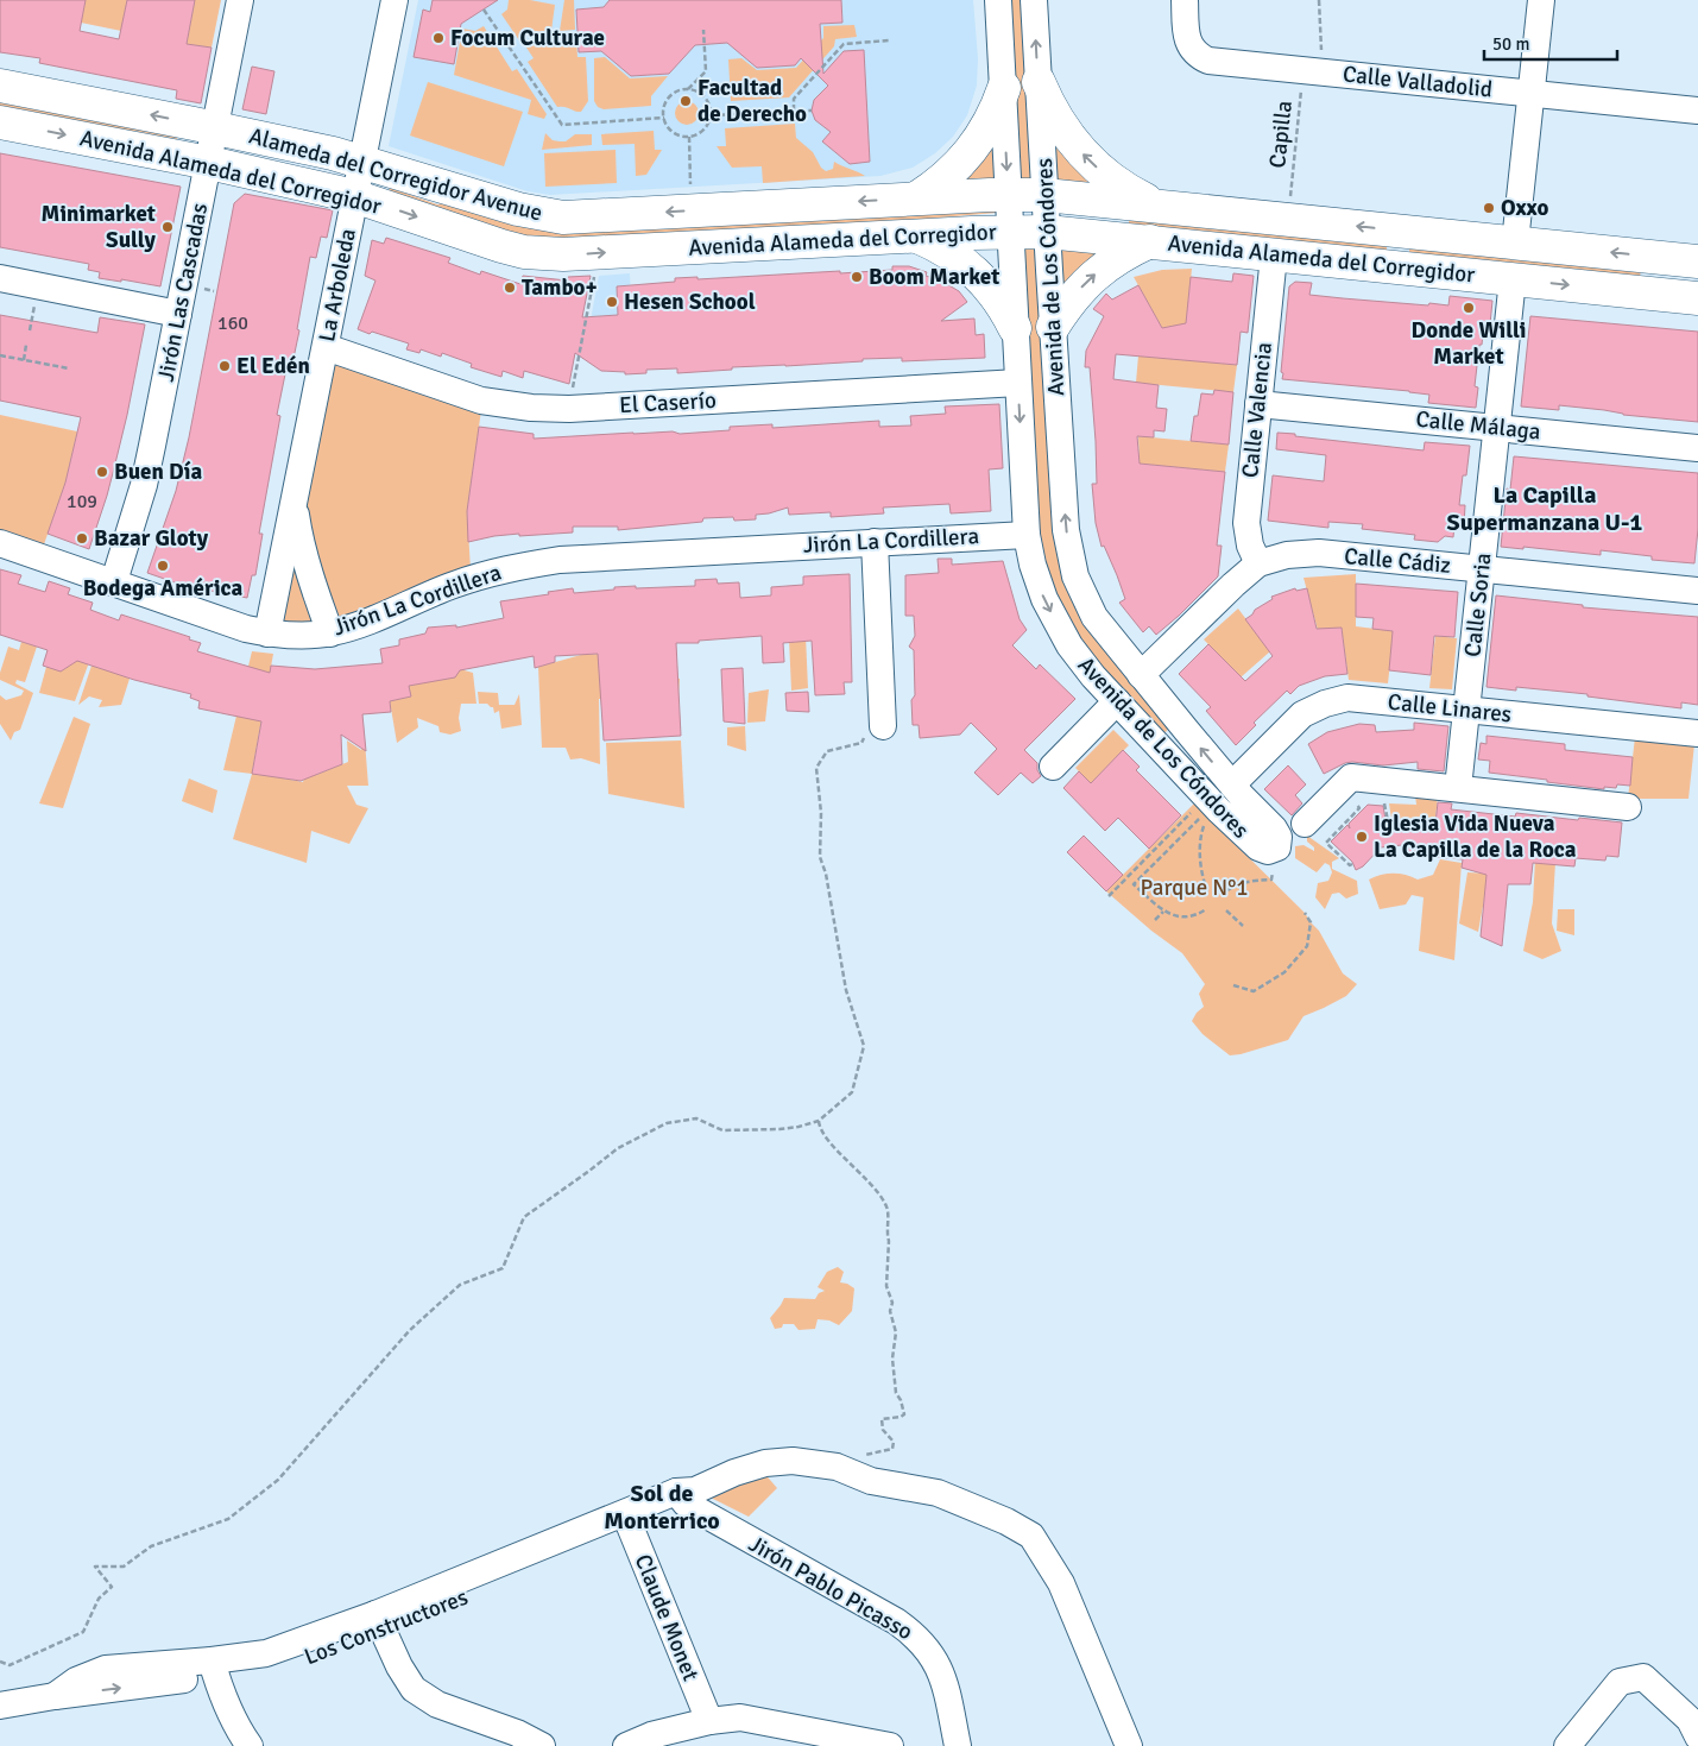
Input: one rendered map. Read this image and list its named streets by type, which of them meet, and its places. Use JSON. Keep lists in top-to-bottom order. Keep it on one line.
{"streets":{"main road":["Avenida Alameda del Corregidor","Alameda del Corregidor Avenue"],"street":["Calle Valladolid","Avenida de Los Cóndores","La Arboleda","Jirón Las Cascadas","El Caserío","Calle Valencia","Calle Málaga","Jirón La Cordillera","Calle Cádiz","Calle Soria","Calle Linares","Jirón Pablo Picasso","Claude Monet","Los Constructores"],"path":["Capilla"]},"crossings":[["Calle Valladolid","Capilla"],["Avenida Alameda del Corregidor","Alameda del Corregidor Avenue"],["Avenida Alameda del Corregidor","Avenida de Los Cóndores"],["Avenida Alameda del Corregidor","La Arboleda"],["Avenida Alameda del Corregidor","Jirón Las Cascadas"],["Avenida Alameda del Corregidor","Calle Valencia"],["Avenida Alameda del Corregidor","Calle Soria"],["Alameda del Corregidor Avenue","Avenida de Los Cóndores"],["Alameda del Corregidor Avenue","La Arboleda"],["Alameda del Corregidor Avenue","Jirón Las Cascadas"],["Avenida de Los Cóndores","El Caserío"],["Avenida de Los Cóndores","Jirón La Cordillera"],["Avenida de Los Cóndores","Calle Cádiz"],["Avenida de Los Cóndores","Calle Linares"],["La Arboleda","El Caserío"],["La Arboleda","Jirón La Cordillera"],["Jirón Las Cascadas","Jirón La Cordillera"],["Calle Valencia","Calle Málaga"],["Calle Valencia","Calle Cádiz"],["Calle Málaga","Calle Soria"],["Calle Cádiz","Calle Soria"],["Calle Soria","Calle Linares"],["Jirón Pablo Picasso","Los Constructores"],["Claude Monet","Los Constructores"]],"one_way":["Alameda del Corregidor Avenue"],"districts":["La Capilla Supermanzana U-1","Sol de Monterrico"],"parks":["Parque N°1"],"places":["Focum Culturae","Facultad de Derecho","Oxxo","Minimarket Sully","Boom Market","Tambo+","Hesen School","Donde Willi Market","El Edén","Buen Día","Bazar Gloty","Bodega América","Iglesia Vida Nueva La Capilla de la Roca"],"house_numbers":["160","109"],"scale_bar":"50 m"}
